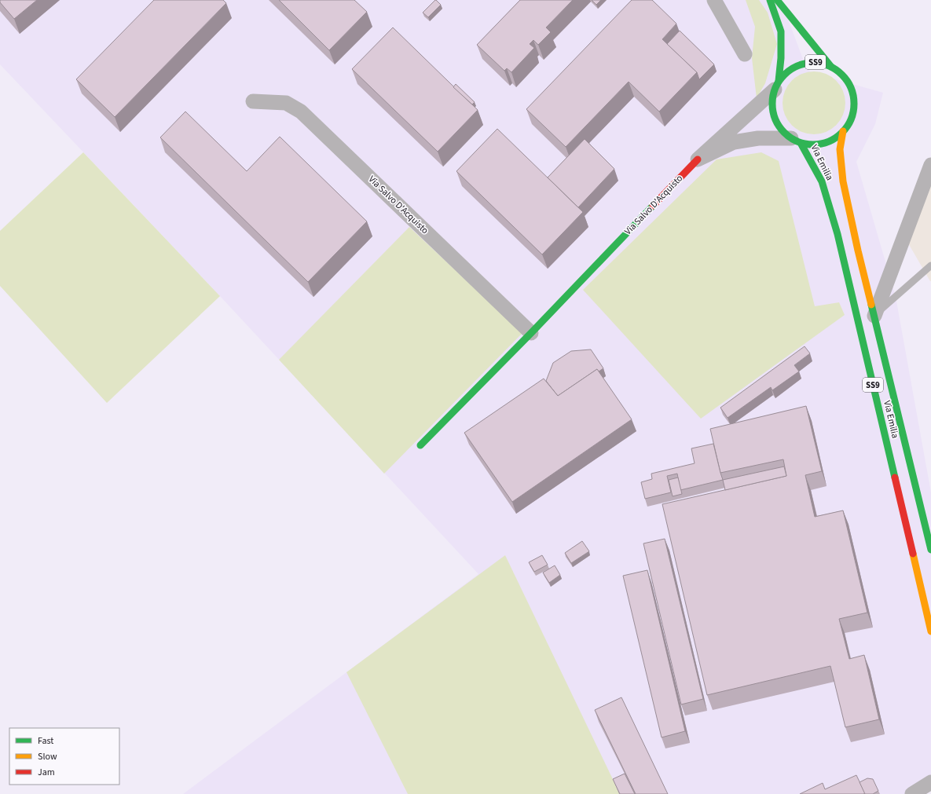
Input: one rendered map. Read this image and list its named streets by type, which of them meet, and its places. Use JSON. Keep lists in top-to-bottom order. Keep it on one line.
{"streets":{"main road":["SS9","Via Emilia","Via Salvo D'Acquisto"]},"crossings":[["Via Emilia","Via Salvo D'Acquisto"]],"legend":["Fast","Slow","Jam"]}
